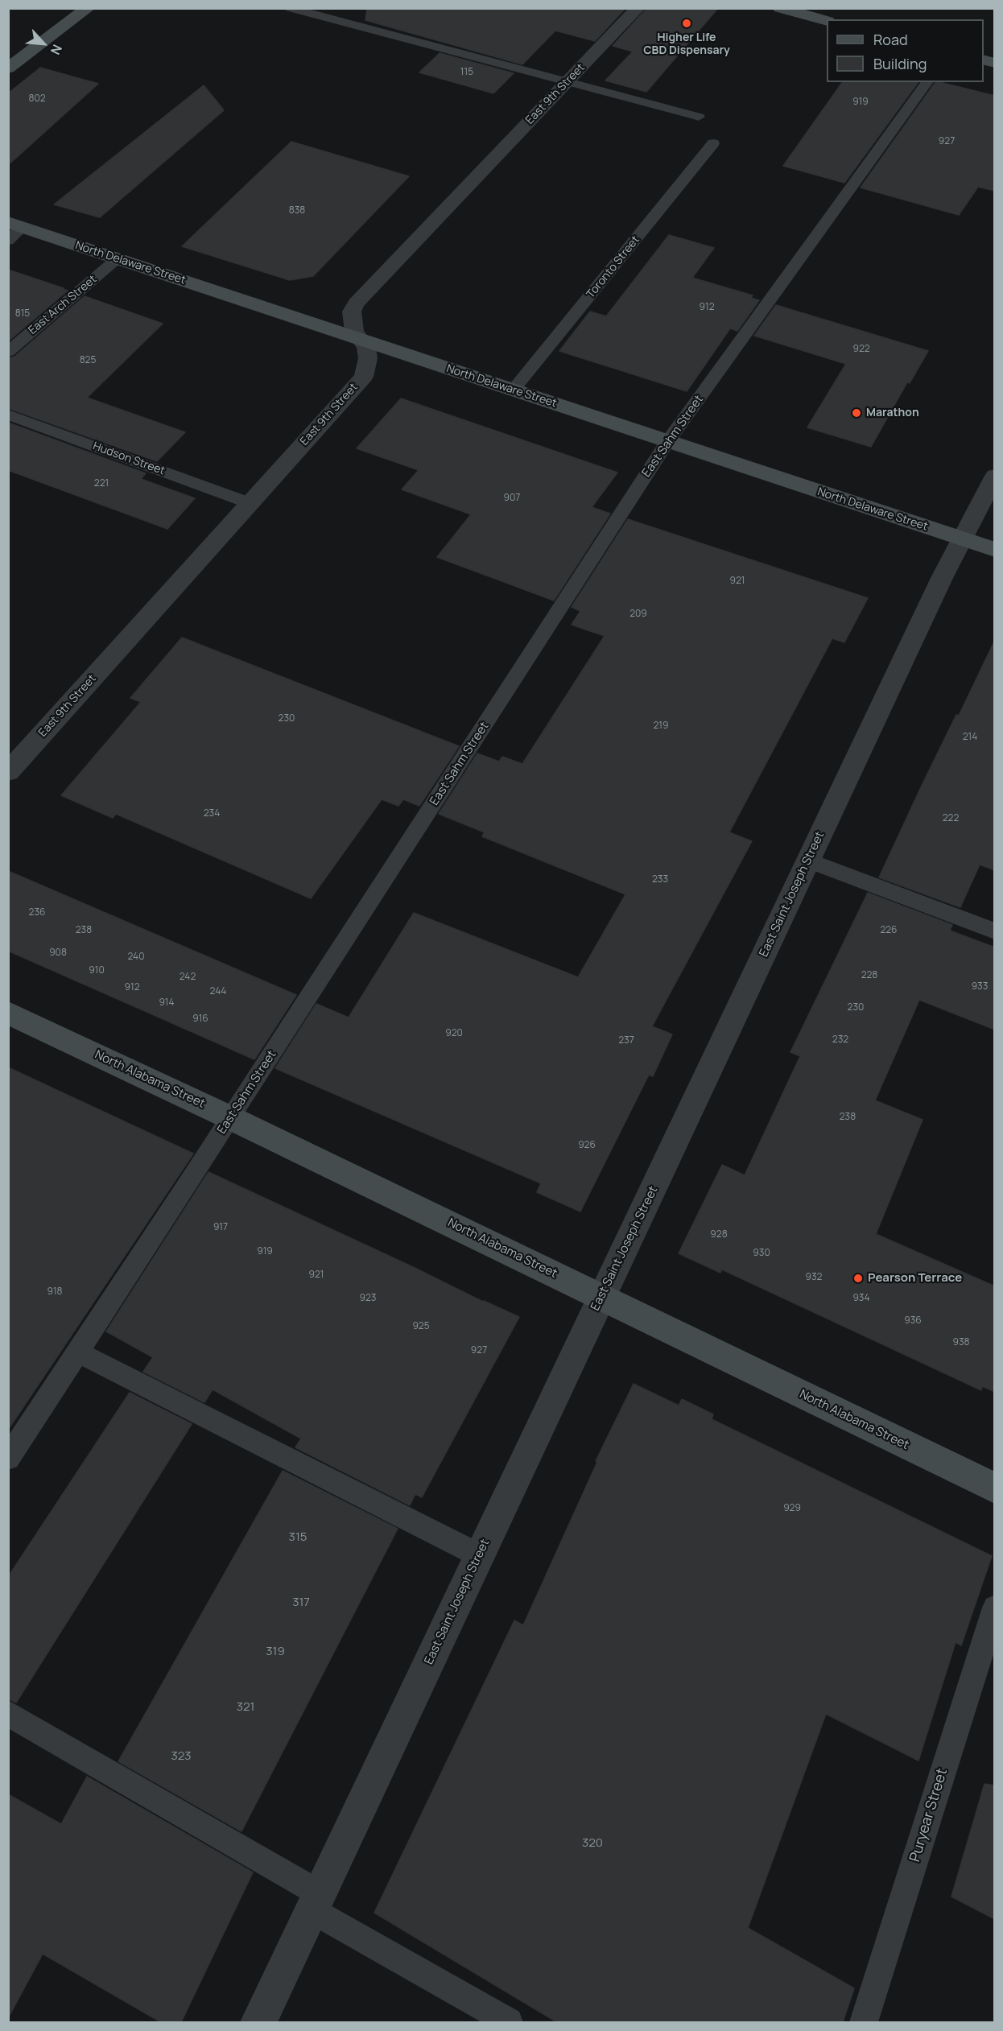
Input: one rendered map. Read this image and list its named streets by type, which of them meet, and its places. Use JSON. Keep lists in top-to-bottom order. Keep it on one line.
{"streets":{"main road":["North Delaware Street","North Alabama Street"],"street":["East 9th Street","East Saint Joseph Street"],"lane":["Toronto Street","East Arch Street","East Sahm Street","Hudson Street","Puryear Street"]},"crossings":[["East 9th Street","North Delaware Street"],["East 9th Street","Hudson Street"],["North Delaware Street","Toronto Street"],["North Delaware Street","East Arch Street"],["North Delaware Street","East Sahm Street"],["North Delaware Street","East Saint Joseph Street"],["East Sahm Street","North Alabama Street"],["East Saint Joseph Street","North Alabama Street"]],"places":["Higher Life CBD Dispensary","Marathon","Pearson Terrace"],"house_numbers":["115","802","919","927","838","912","815","922","825","221","907","921","209","230","219","214","234","222","233","236","238","226","908","240","910","228","242","933","912","244","914","230","916","920","232","237","238","926","917","928","919","930","921","932","918","923","934","936","925","938","927","929","315","317","319","321","323","320"],"legend":["Road","Building"],"north":"bottom right"}
